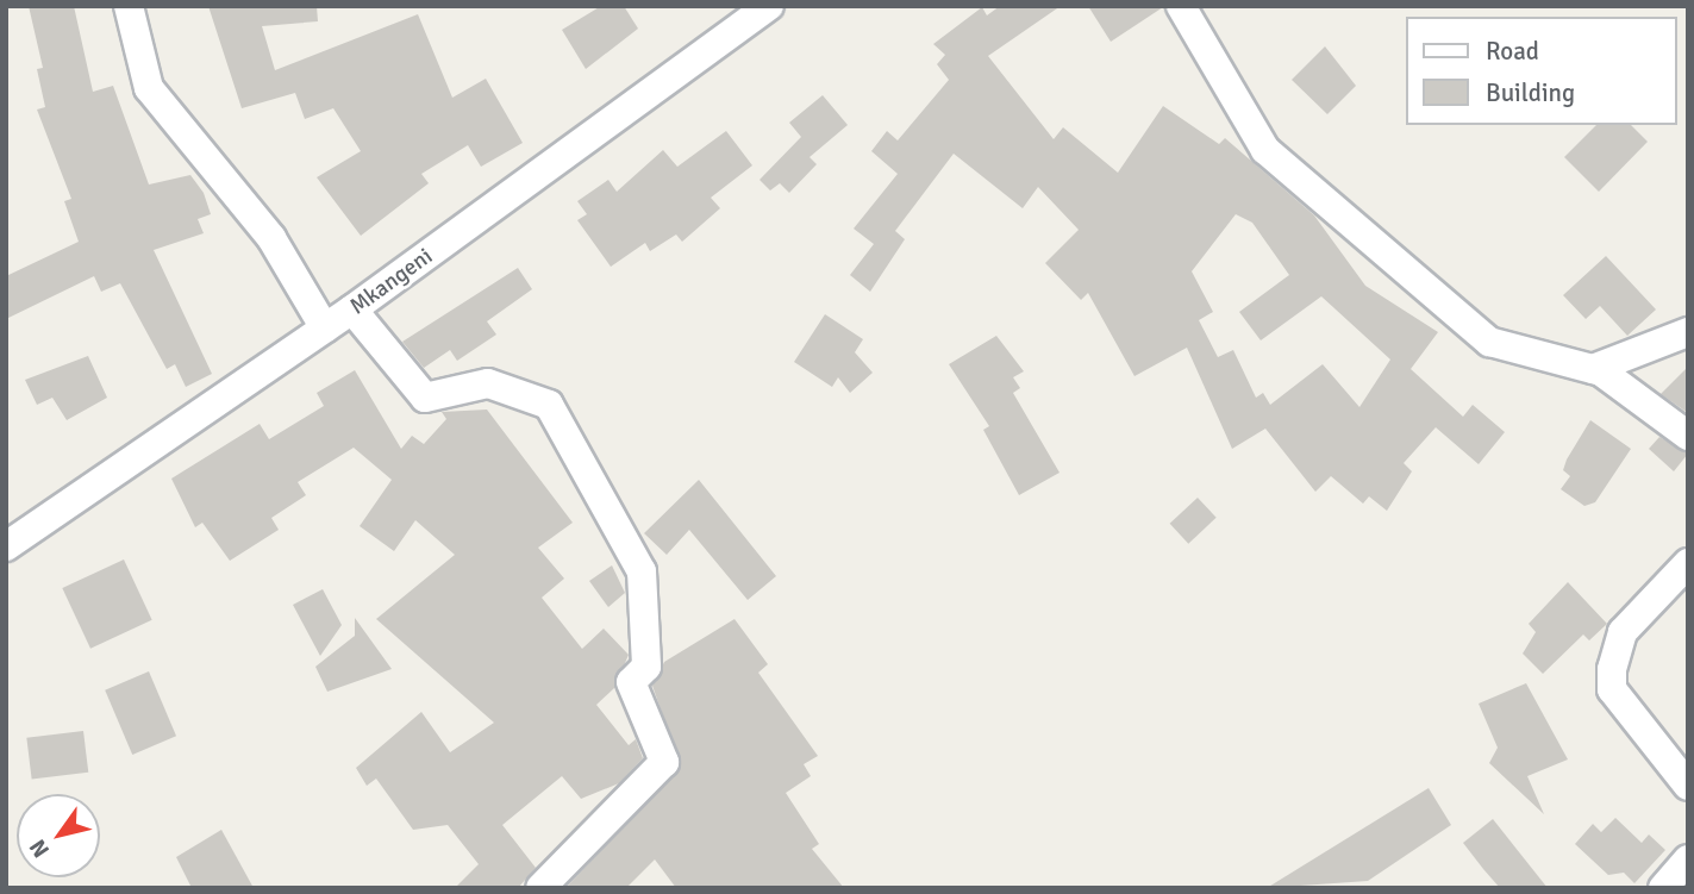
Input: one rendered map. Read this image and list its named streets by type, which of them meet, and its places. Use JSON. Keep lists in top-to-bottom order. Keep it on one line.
{"streets":{"street":["Mkangeni"]},"legend":["Road","Building"],"north":"bottom left"}
